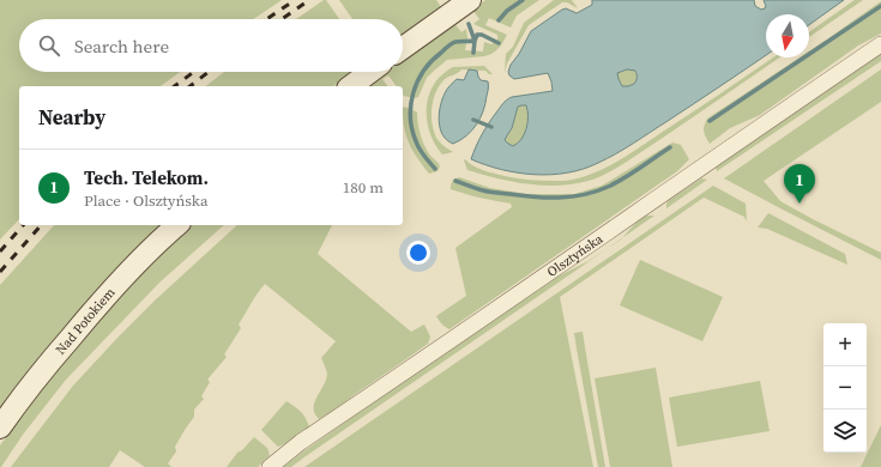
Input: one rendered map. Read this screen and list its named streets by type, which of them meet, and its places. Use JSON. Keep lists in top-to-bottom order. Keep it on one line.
{"streets":{"main road":["Nad Potokiem"],"street":["Olsztyńska"]},"north":"bottom","page":{"search":"Search here","heading":"Nearby","list":[{"mark":"1","name":"Tech. Telekom.","note":"Place · Olsztyńska","value":"180 m"}],"pins":"1","map_buttons":["+","−"]}}
